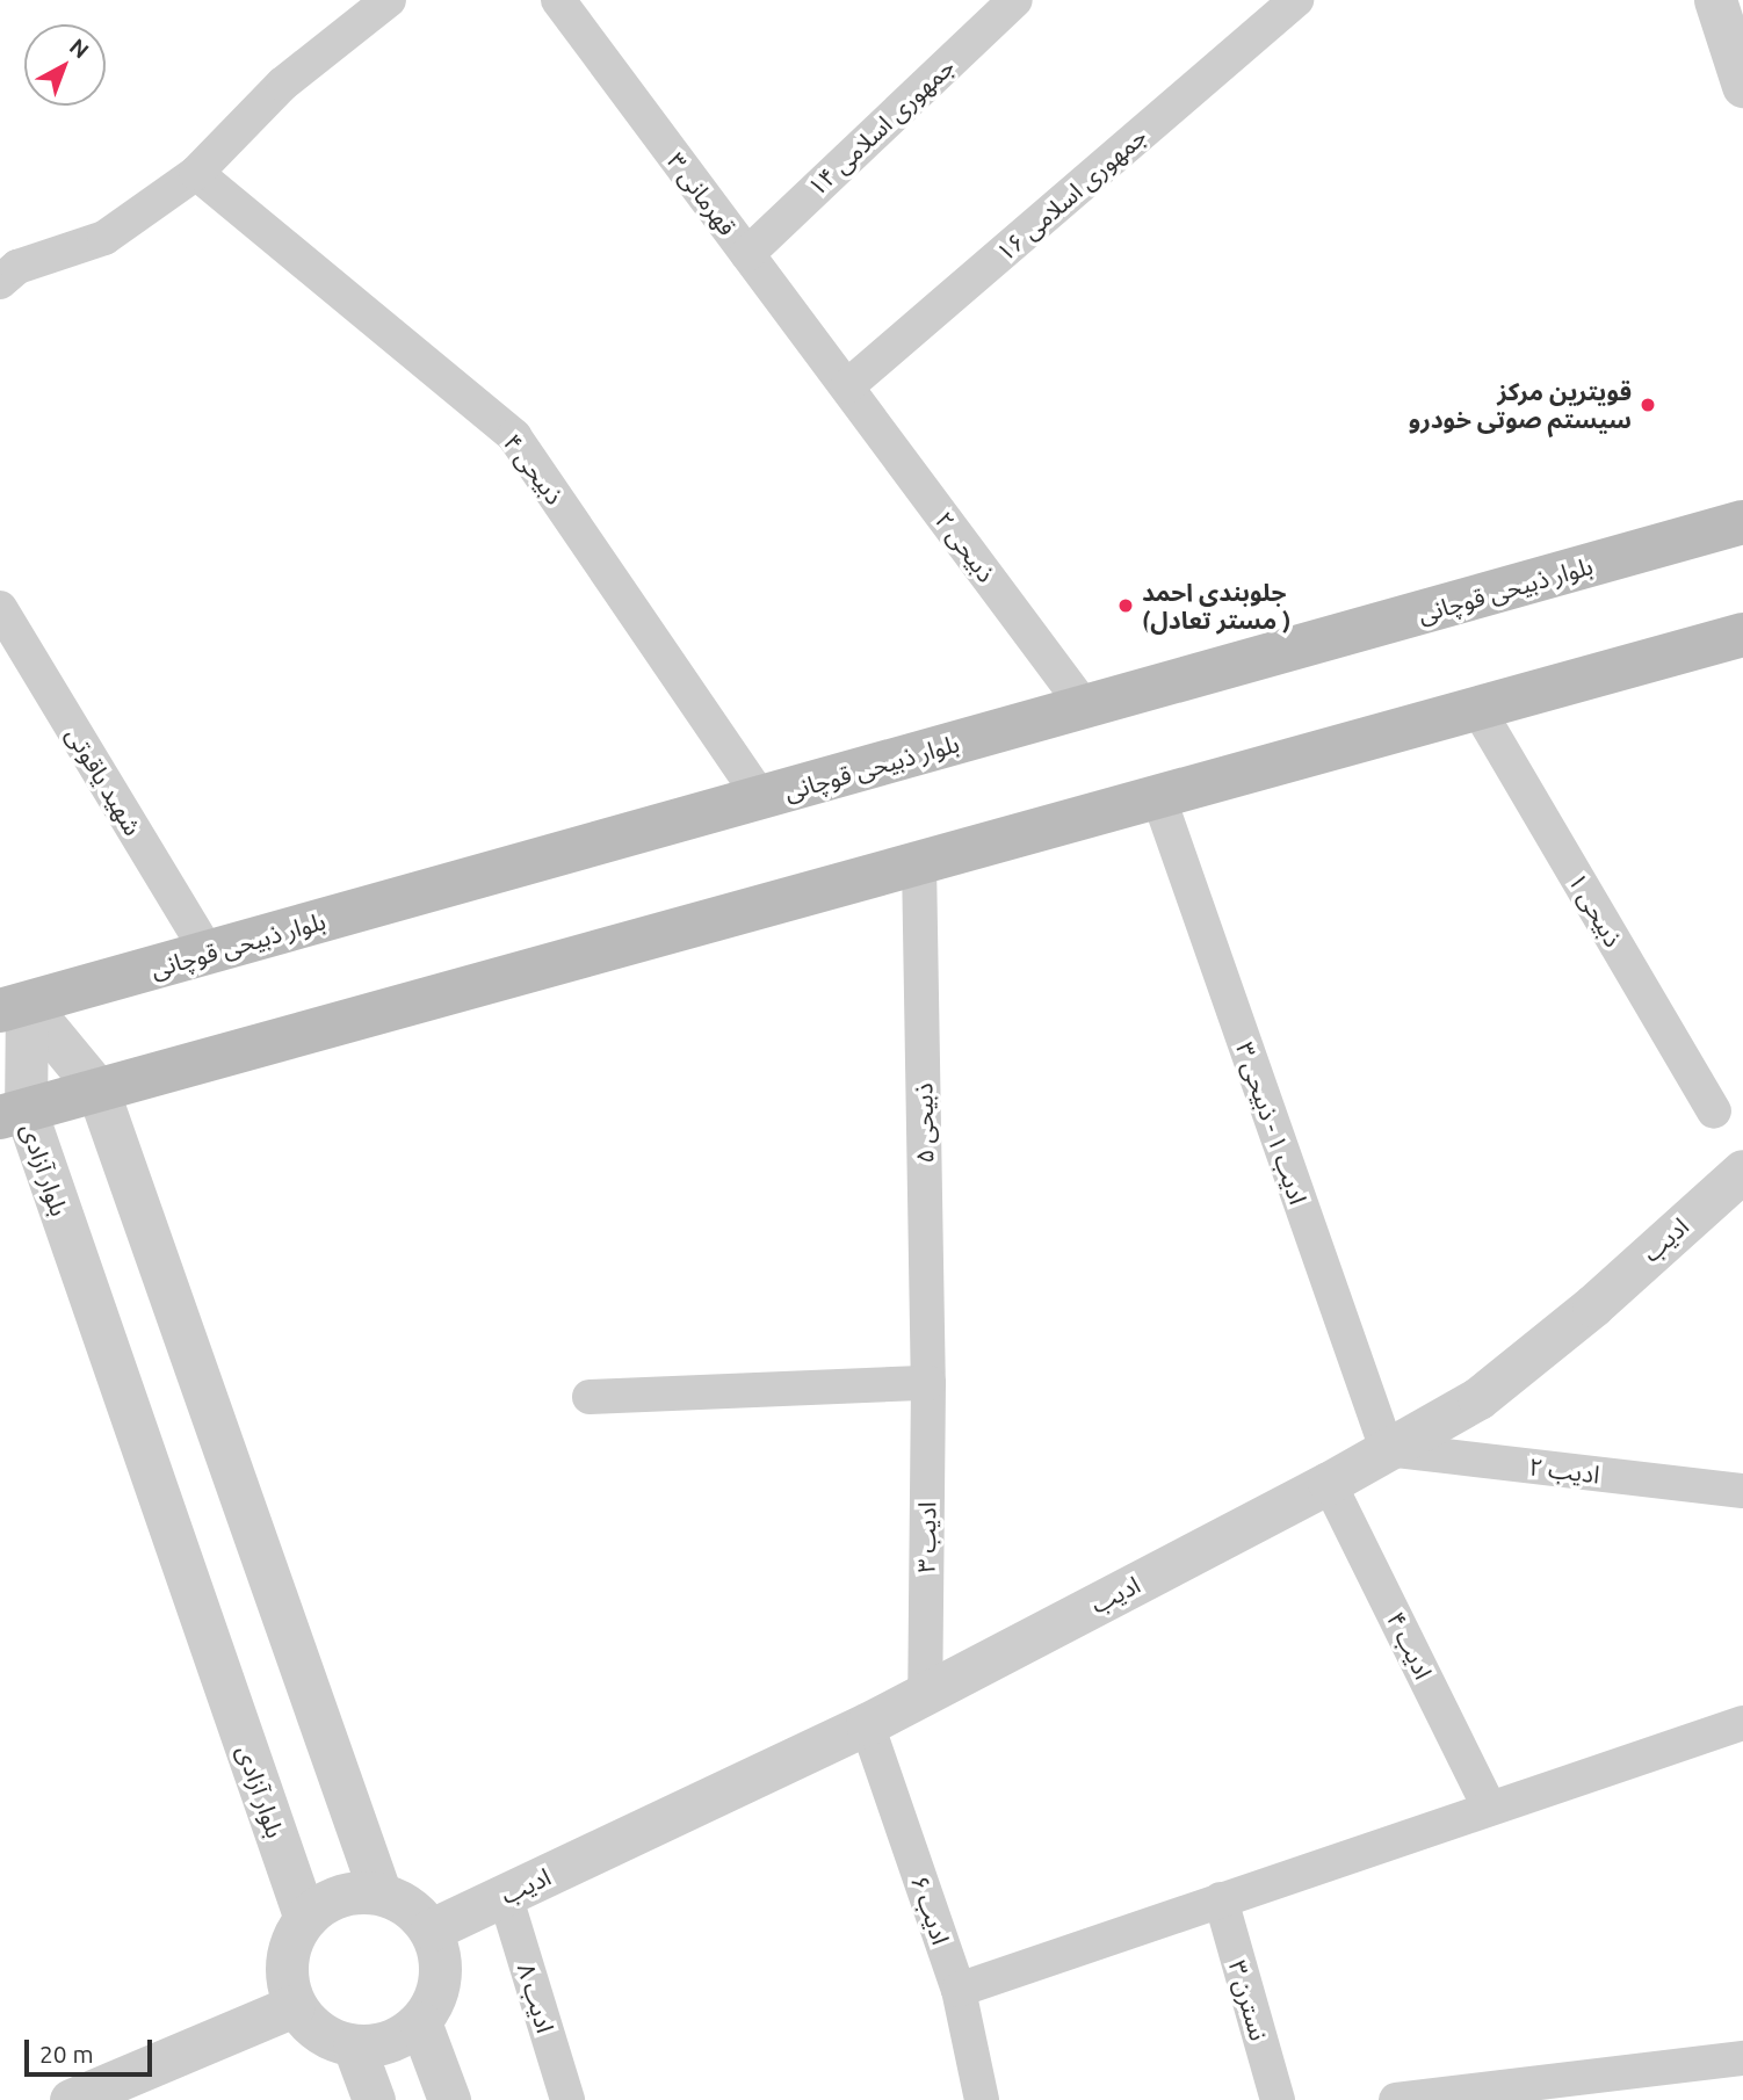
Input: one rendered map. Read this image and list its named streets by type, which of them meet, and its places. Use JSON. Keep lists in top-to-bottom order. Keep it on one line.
{"streets":{"main road":["بلوار ذبیحی قوچانی"],"street":["جمهوری اسلامی ۱۴","قهرمانی ۳","جمهوری اسلامی ۱۶","ذبیحی ۴","ذبیحی ۲","شهید یاقوتی","ذبیحی ۱","ذبیحی ۵","ادیب ۱ - ذبیحی ۳","بلوار آزادی","ادیب","ادیب ۲","ادیب ۳","ادیب ۴","ادیب ۶","ادیب ۸","نسترن ۳"]},"crossings":[["جمهوری اسلامی ۱۴","قهرمانی ۳"],["قهرمانی ۳","جمهوری اسلامی ۱۶"],["قهرمانی ۳","ذبیحی ۲"],["جمهوری اسلامی ۱۶","ذبیحی ۲"],["ذبیحی ۴","بلوار ذبیحی قوچانی"],["ذبیحی ۲","بلوار ذبیحی قوچانی"],["بلوار ذبیحی قوچانی","شهید یاقوتی"],["بلوار ذبیحی قوچانی","بلوار آزادی"],["ذبیحی ۵","ادیب ۳"],["ادیب ۱ - ذبیحی ۳","ادیب"],["ادیب ۱ - ذبیحی ۳","ادیب ۲"],["بلوار آزادی","ادیب"],["ادیب","ادیب ۲"],["ادیب","ادیب ۳"],["ادیب","ادیب ۴"],["ادیب","ادیب ۶"],["ادیب","ادیب ۸"]],"places":["قویترین مرکز سیستم صوتی خودرو","جلوبندی احمد (مستر تعادل )"],"scale_bar":"20 m","north":"top right"}
